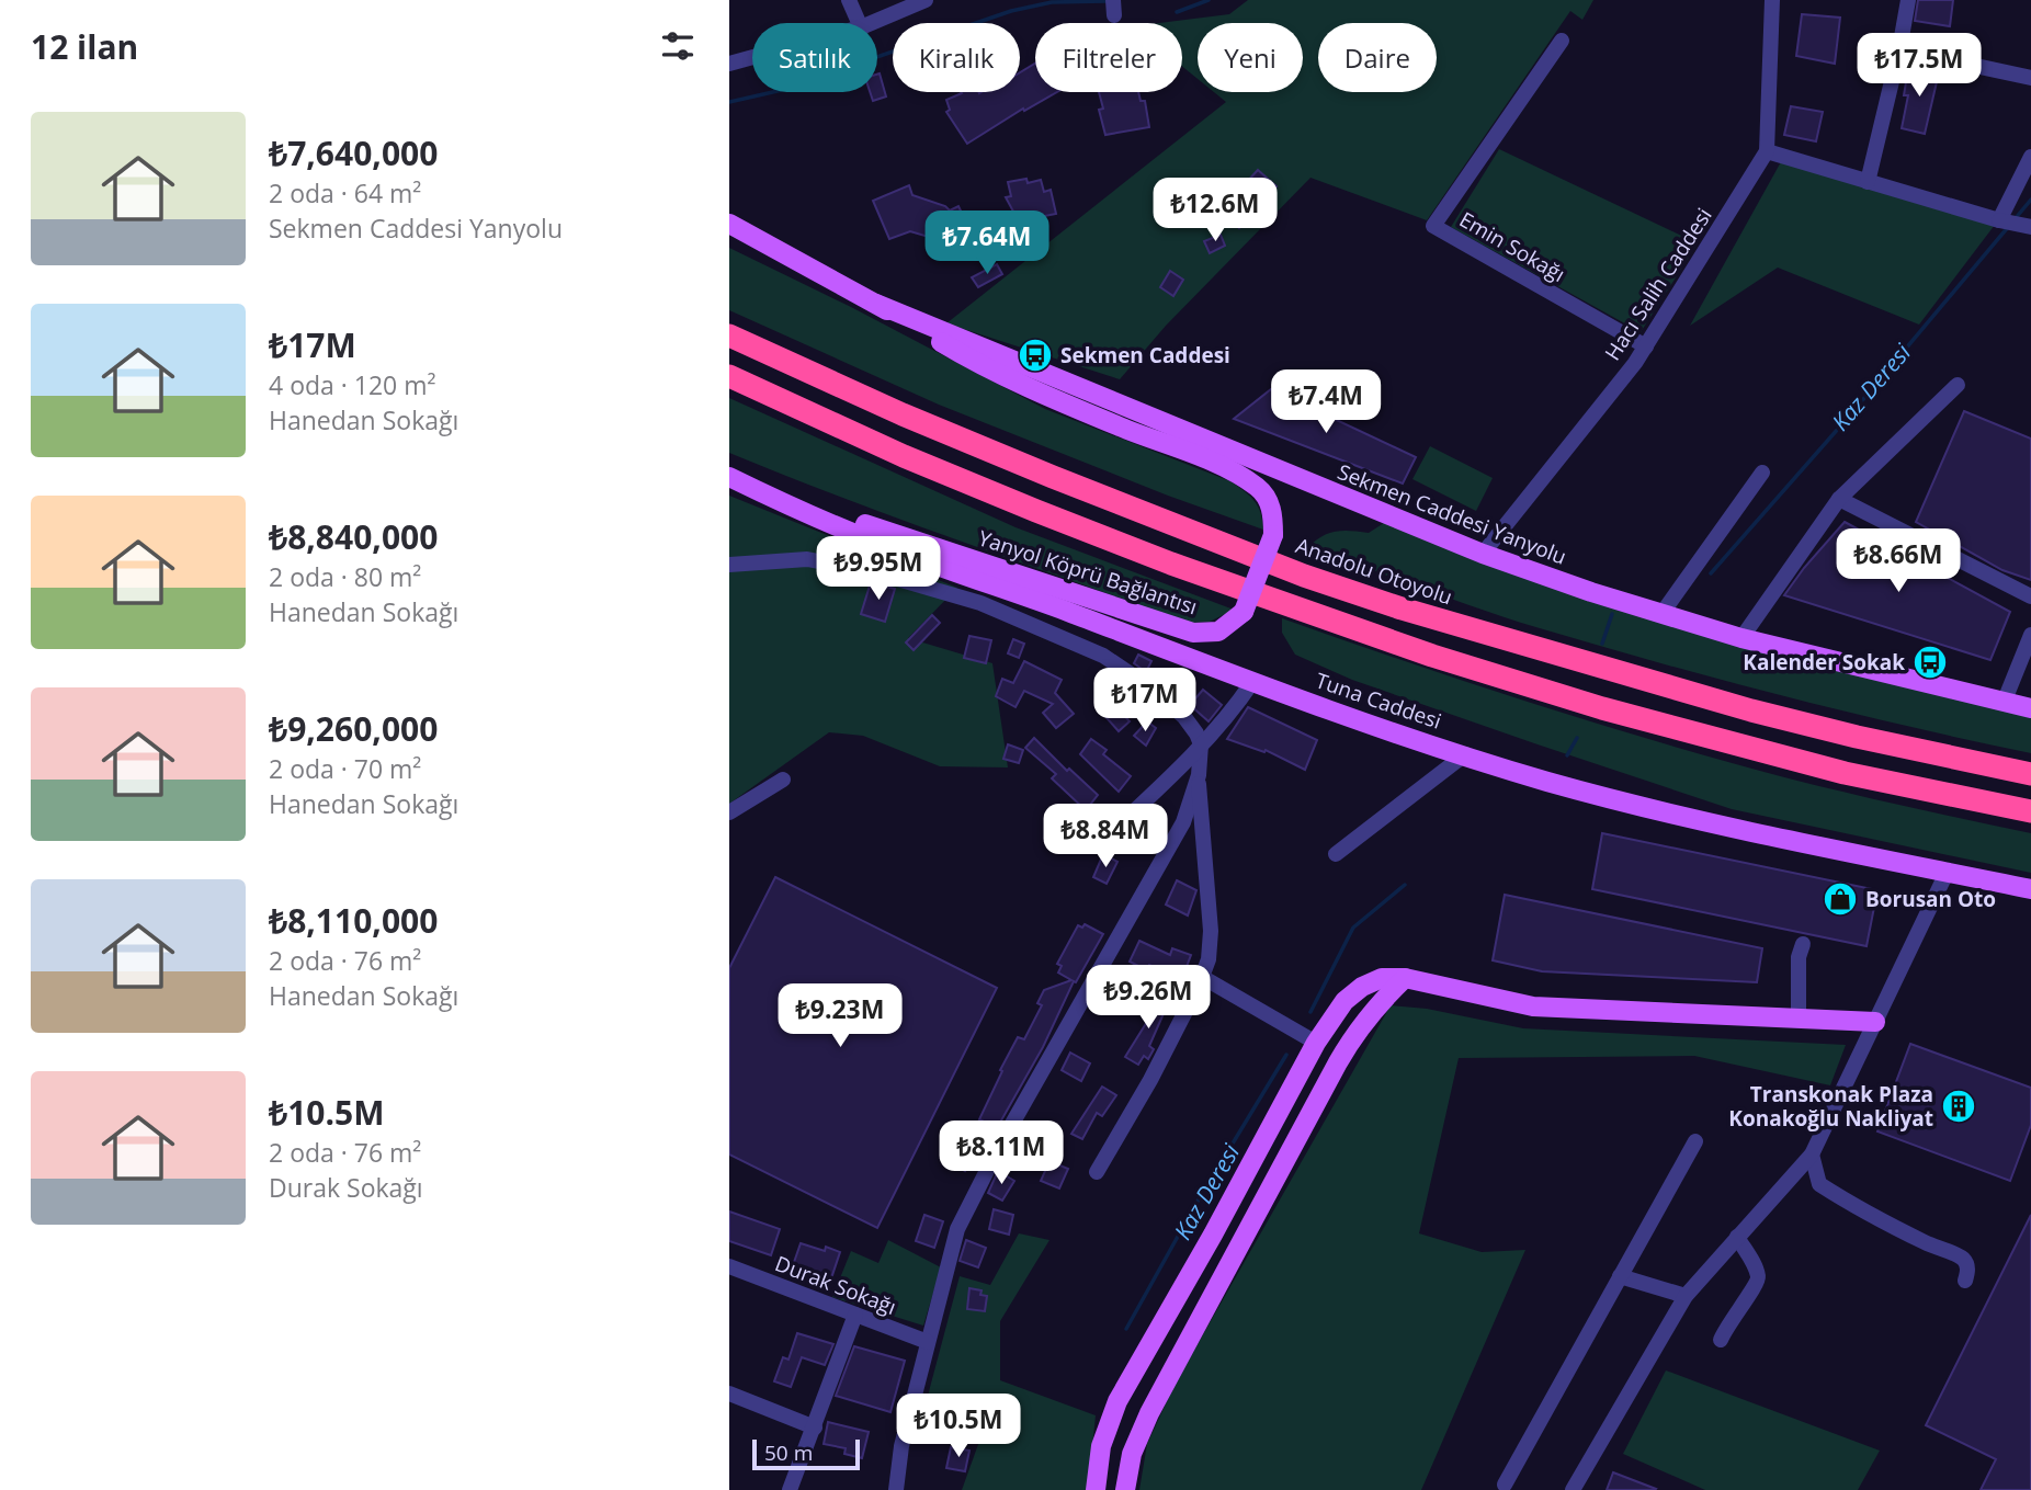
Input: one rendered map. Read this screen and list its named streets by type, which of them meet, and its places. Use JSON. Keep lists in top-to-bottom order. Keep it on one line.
{"streets":{"highway":["Anadolu Otoyolu"],"main road":["Sekmen Caddesi Yanyolu","Yanyol Köprü Bağlantısı","Tuna Caddesi"],"street":["Emin Sokağı","Hacı Salih Caddesi","Durak Sokağı"]},"crossings":[["Emin Sokağı","Hacı Salih Caddesi"],["Hacı Salih Caddesi","Sekmen Caddesi Yanyolu"],["Sekmen Caddesi Yanyolu","Yanyol Köprü Bağlantısı"],["Yanyol Köprü Bağlantısı","Tuna Caddesi"]],"water":["Kaz Deresi"],"places":{"bus stop":["Sekmen Caddesi","Kalender Sokak"],"shop":["Borusan Oto"],"building":["Transkonak Plaza Konakoğlu Nakliyat"]},"scale_bar":"50 m","page":{"heading":"12 ilan","chip":["Satılık","Kiralık","Filtreler","Yeni","Daire"],"price":["₺17.5M","₺12.6M","₺7.64M","₺7.4M","₺8.66M","₺9.95M","₺17M","₺8.84M","₺9.26M","₺9.23M","₺8.11M","₺10.5M"],"list":[{"name":"₺7,640,000","note":"2 oda · 64 m² · Sekmen Caddesi Yanyolu"},{"name":"₺17M","note":"4 oda · 120 m² · Hanedan Sokağı"},{"name":"₺8,840,000","note":"2 oda · 80 m² · Hanedan Sokağı"},{"name":"₺9,260,000","note":"2 oda · 70 m² · Hanedan Sokağı"},{"name":"₺8,110,000","note":"2 oda · 76 m² · Hanedan Sokağı"},{"name":"₺10.5M","note":"2 oda · 76 m² · Durak Sokağı"}],"scale":"50 m"}}
